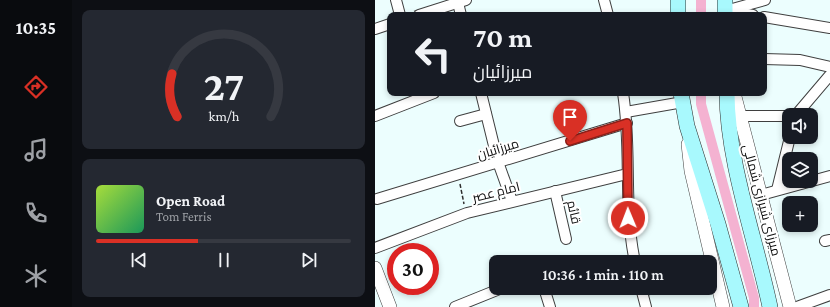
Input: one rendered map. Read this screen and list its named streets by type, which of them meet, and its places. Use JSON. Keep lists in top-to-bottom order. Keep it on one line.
{"streets":{"main road":["میرزای شیرازی شمالی"],"street":["میرزائیان","امام عصر","قائم"]},"crossings":[["امام عصر","قائم"]],"page":{"tabs":"10:35","turn":["70 m","میرزائیان"],"map_buttons":"+","song":["Open Road","Tom Ferris"],"limit":"30","trip":"10:36 · 1 min · 110 m","gauge":["27","km/h"]}}
